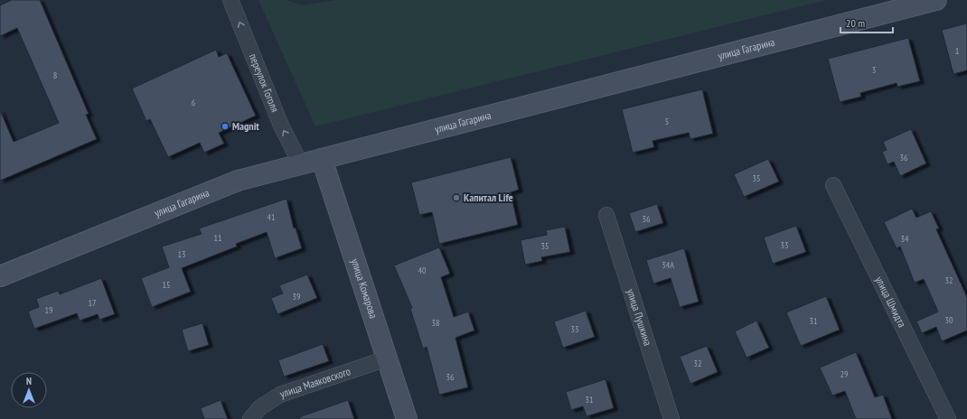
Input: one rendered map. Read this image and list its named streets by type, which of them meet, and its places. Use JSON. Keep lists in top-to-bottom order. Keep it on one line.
{"streets":{"main road":["улица Гагарина","улица Комарова"],"street":["переулок Гоголя","улица Шмидта","улица Пушкина","улица Маяковского"]},"crossings":[["улица Гагарина","переулок Гоголя"],["улица Гагарина","улица Комарова"],["улица Комарова","улица Маяковского"]],"one_way":["переулок Гоголя"],"places":["Magnit","Капитал Life"],"house_numbers":["1","3","8","6","5","36","35","41","36","11","34","33","35","13","34А","40","32","15","39","17","19","30","31","38","33","32","29","36","31"],"scale_bar":"20 m","north":"top"}
